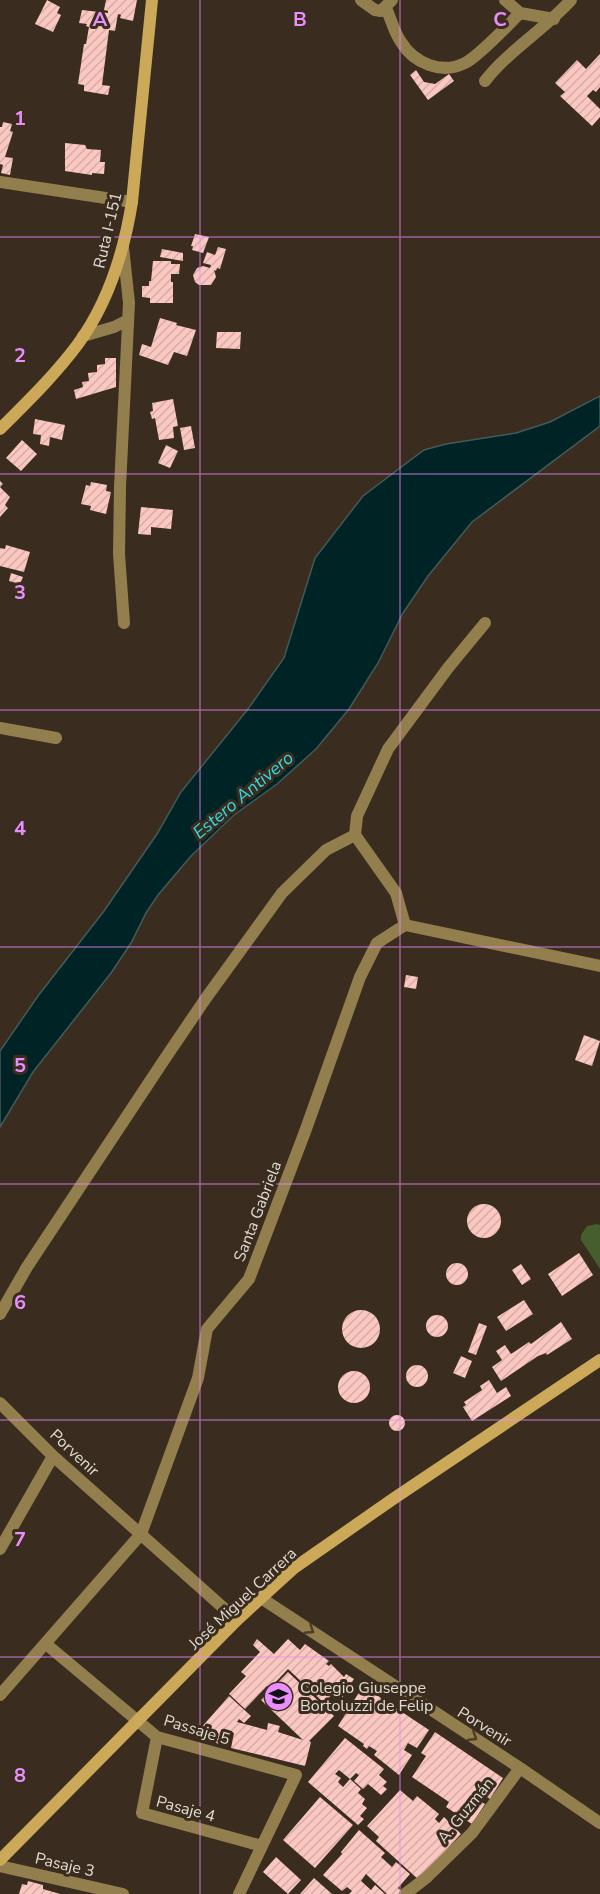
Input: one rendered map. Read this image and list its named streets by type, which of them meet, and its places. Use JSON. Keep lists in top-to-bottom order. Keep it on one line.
{"streets":{"street":["Ruta I-151","Santa Gabriela","Porvenir","José Miguel Carrera","Passaje 5","Pasaje 4","A. Guzmán","Pasaje 3"]},"crossings":[["Santa Gabriela","Porvenir"],["Santa Gabriela","Passaje 5"],["Porvenir","José Miguel Carrera"],["Porvenir","A. Guzmán"],["José Miguel Carrera","Passaje 5"],["Passaje 5","Pasaje 4"]],"one_way":["Porvenir"],"water":["Estero Antivero"],"places":{"school or university":["Colegio Giuseppe Bortoluzzi de Felip"]},"grid":{"columns":["A","B","C"],"rows":["1","2","3","4","5","6","7","8"]}}
